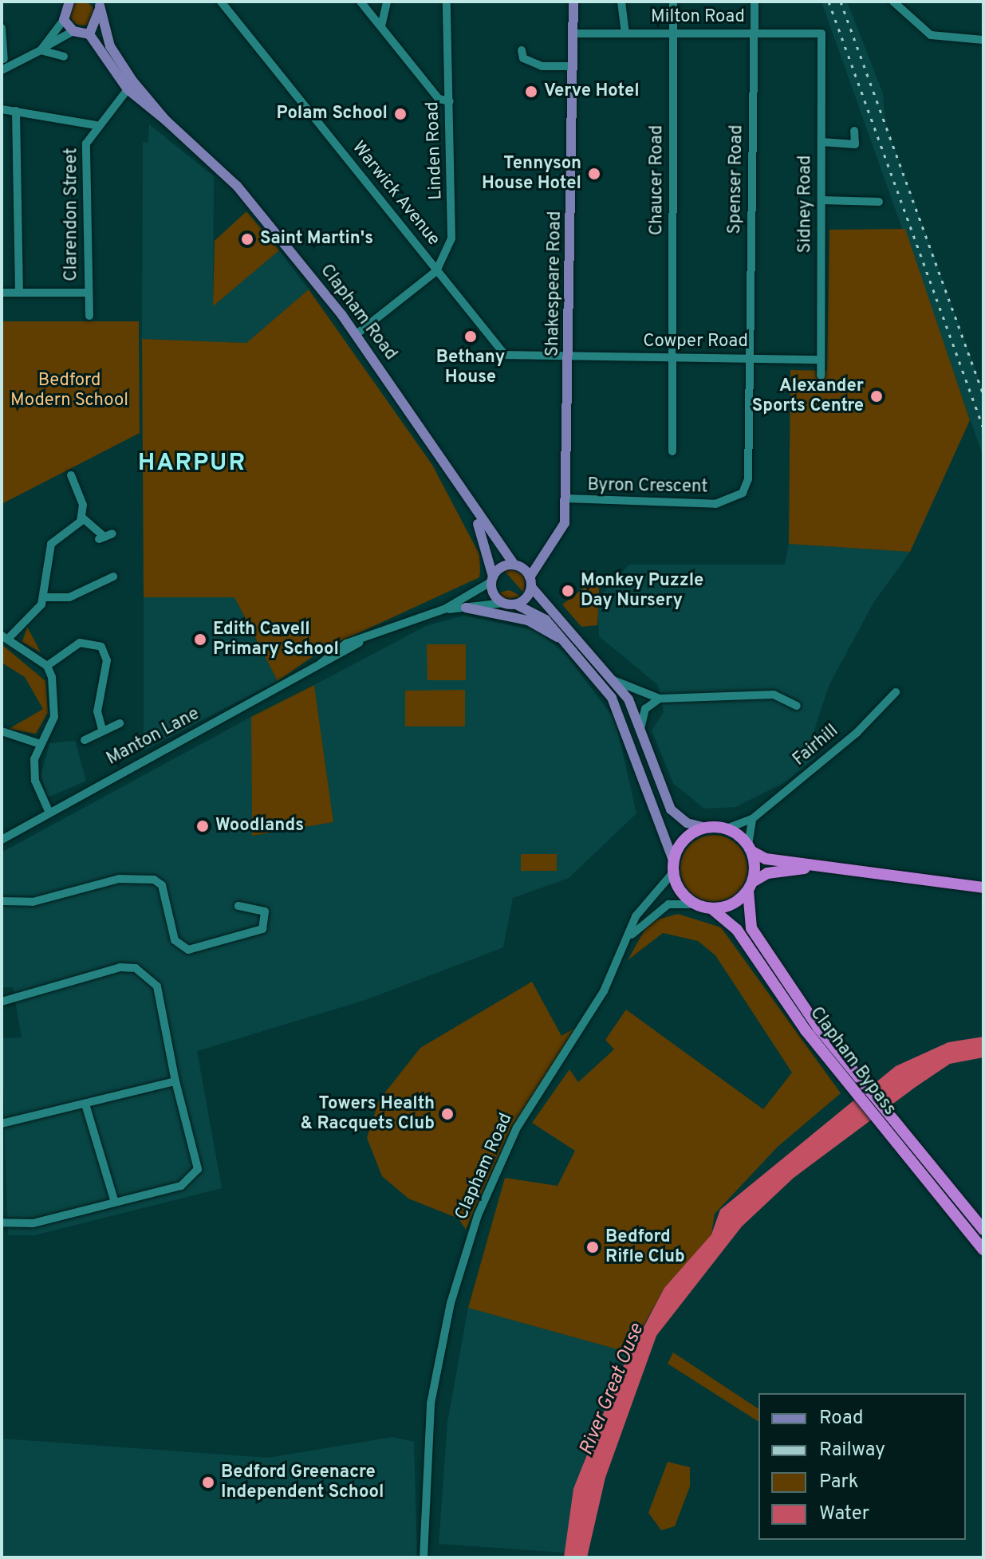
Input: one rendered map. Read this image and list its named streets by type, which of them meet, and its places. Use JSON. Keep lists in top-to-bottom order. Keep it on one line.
{"streets":{"highway":["Clapham Bypass"],"main road":["Shakespeare Road","Clapham Road"],"street":["Milton Road","Linden Road","Spenser Road","Chaucer Road","Warwick Avenue","Sidney Road","Clarendon Street","Cowper Road","Byron Crescent","Manton Lane","Fairhill"]},"crossings":[["Milton Road","Spenser Road"],["Milton Road","Chaucer Road"],["Milton Road","Sidney Road"],["Milton Road","Shakespeare Road"],["Linden Road","Warwick Avenue"],["Spenser Road","Cowper Road"],["Spenser Road","Byron Crescent"],["Chaucer Road","Cowper Road"],["Warwick Avenue","Shakespeare Road"],["Warwick Avenue","Cowper Road"],["Sidney Road","Cowper Road"],["Clarendon Street","Clapham Road"],["Shakespeare Road","Clapham Road"],["Shakespeare Road","Cowper Road"],["Shakespeare Road","Byron Crescent"],["Shakespeare Road","Manton Lane"],["Clapham Road","Manton Lane"],["Clapham Road","Fairhill"],["Clapham Road","Clapham Bypass"],["Cowper Road","Byron Crescent"],["Fairhill","Clapham Bypass"]],"districts":["HARPUR"],"water":["River Great Ouse"],"parks":["Bedford Modern School"],"places":["Verve Hotel","Polam School","Tennyson House Hotel","Saint Martin's","Bethany House","Alexander Sports Centre","Monkey Puzzle Day Nursery","Edith Cavell Primary School","Woodlands","Towers Health & Racquets Club","Bedford Rifle Club","Bedford Greenacre Independent School"],"legend":["Road","Railway","Park","Water"]}
